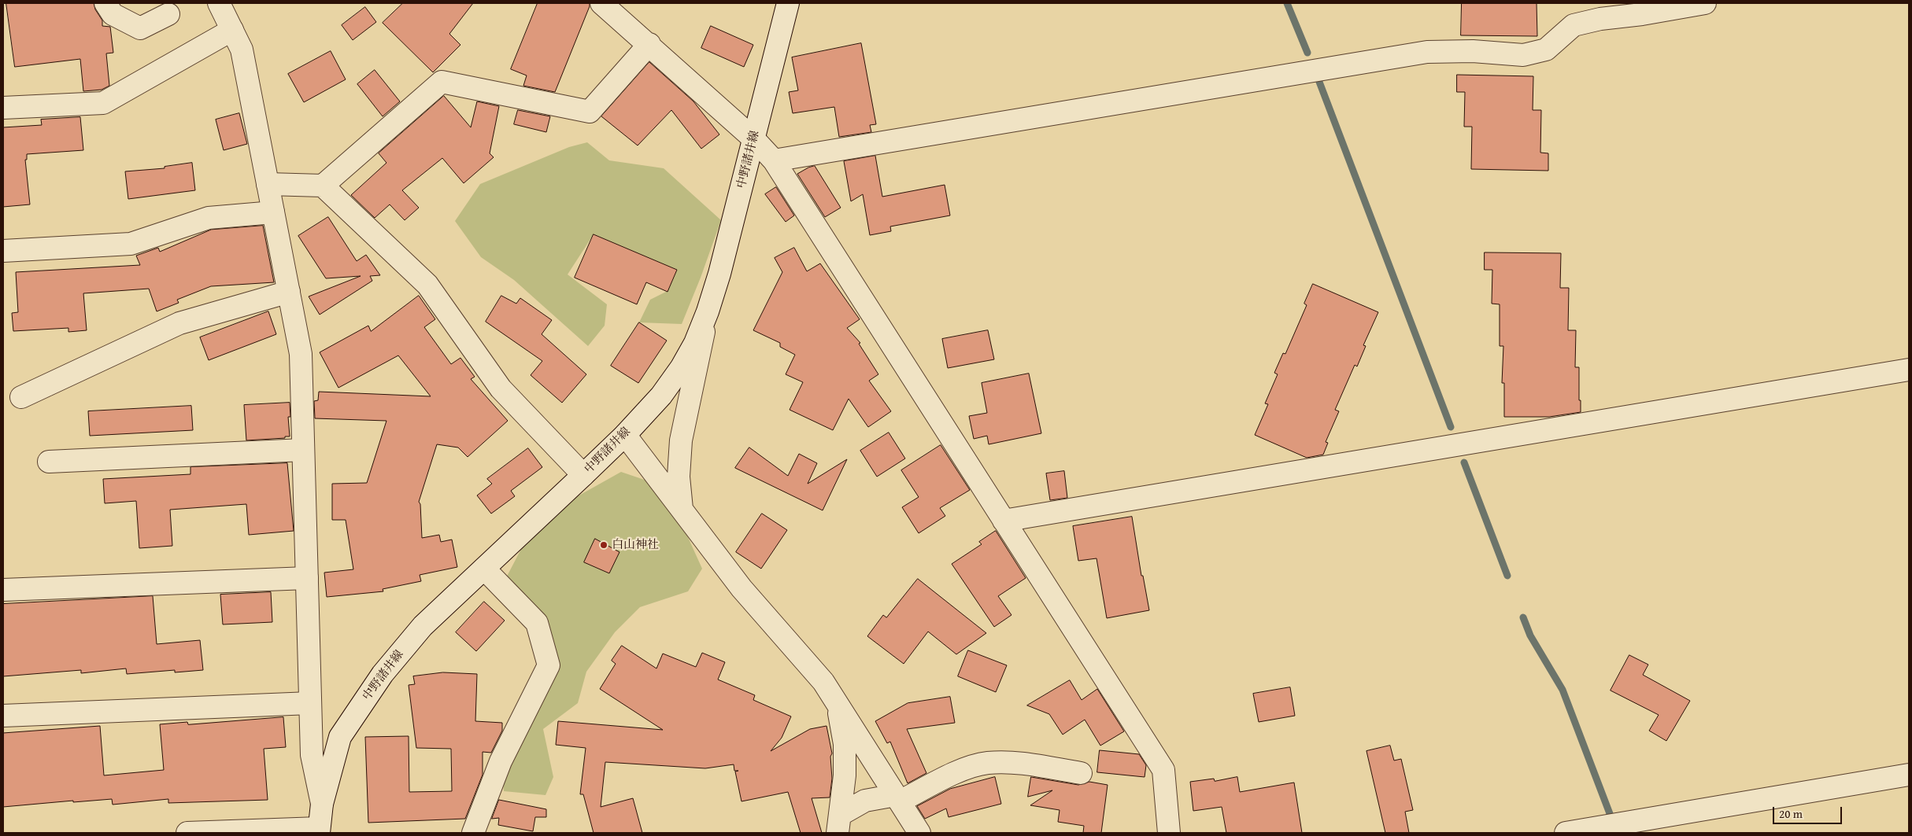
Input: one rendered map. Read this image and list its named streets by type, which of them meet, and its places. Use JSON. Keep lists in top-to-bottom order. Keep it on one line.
{"streets":{"street":["中野諸井線"]},"places":["白山神社"],"scale_bar":"20 m"}
